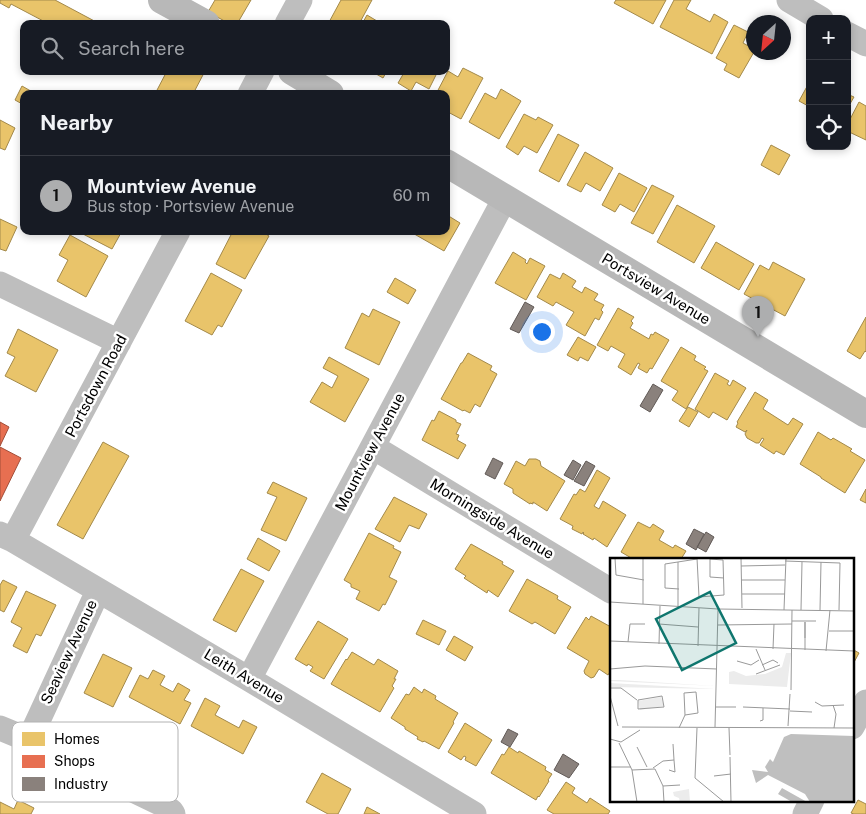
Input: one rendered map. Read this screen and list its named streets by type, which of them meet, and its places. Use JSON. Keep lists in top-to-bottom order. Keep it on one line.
{"streets":{"street":["Portsview Avenue","Portsdown Road","Mountview Avenue","Morningside Avenue","Seaview Avenue","Leith Avenue"]},"crossings":[["Portsview Avenue","Mountview Avenue"],["Portsdown Road","Leith Avenue"],["Mountview Avenue","Morningside Avenue"],["Mountview Avenue","Leith Avenue"],["Seaview Avenue","Leith Avenue"]],"legend":["Homes","Shops","Industry"],"north":"bottom left","page":{"map_buttons":["+","−"],"search":"Search here","heading":"Nearby","list":[{"mark":"1","name":"Mountview Avenue","note":"Bus stop · Portsview Avenue","value":"60 m"}],"pins":"1"}}
